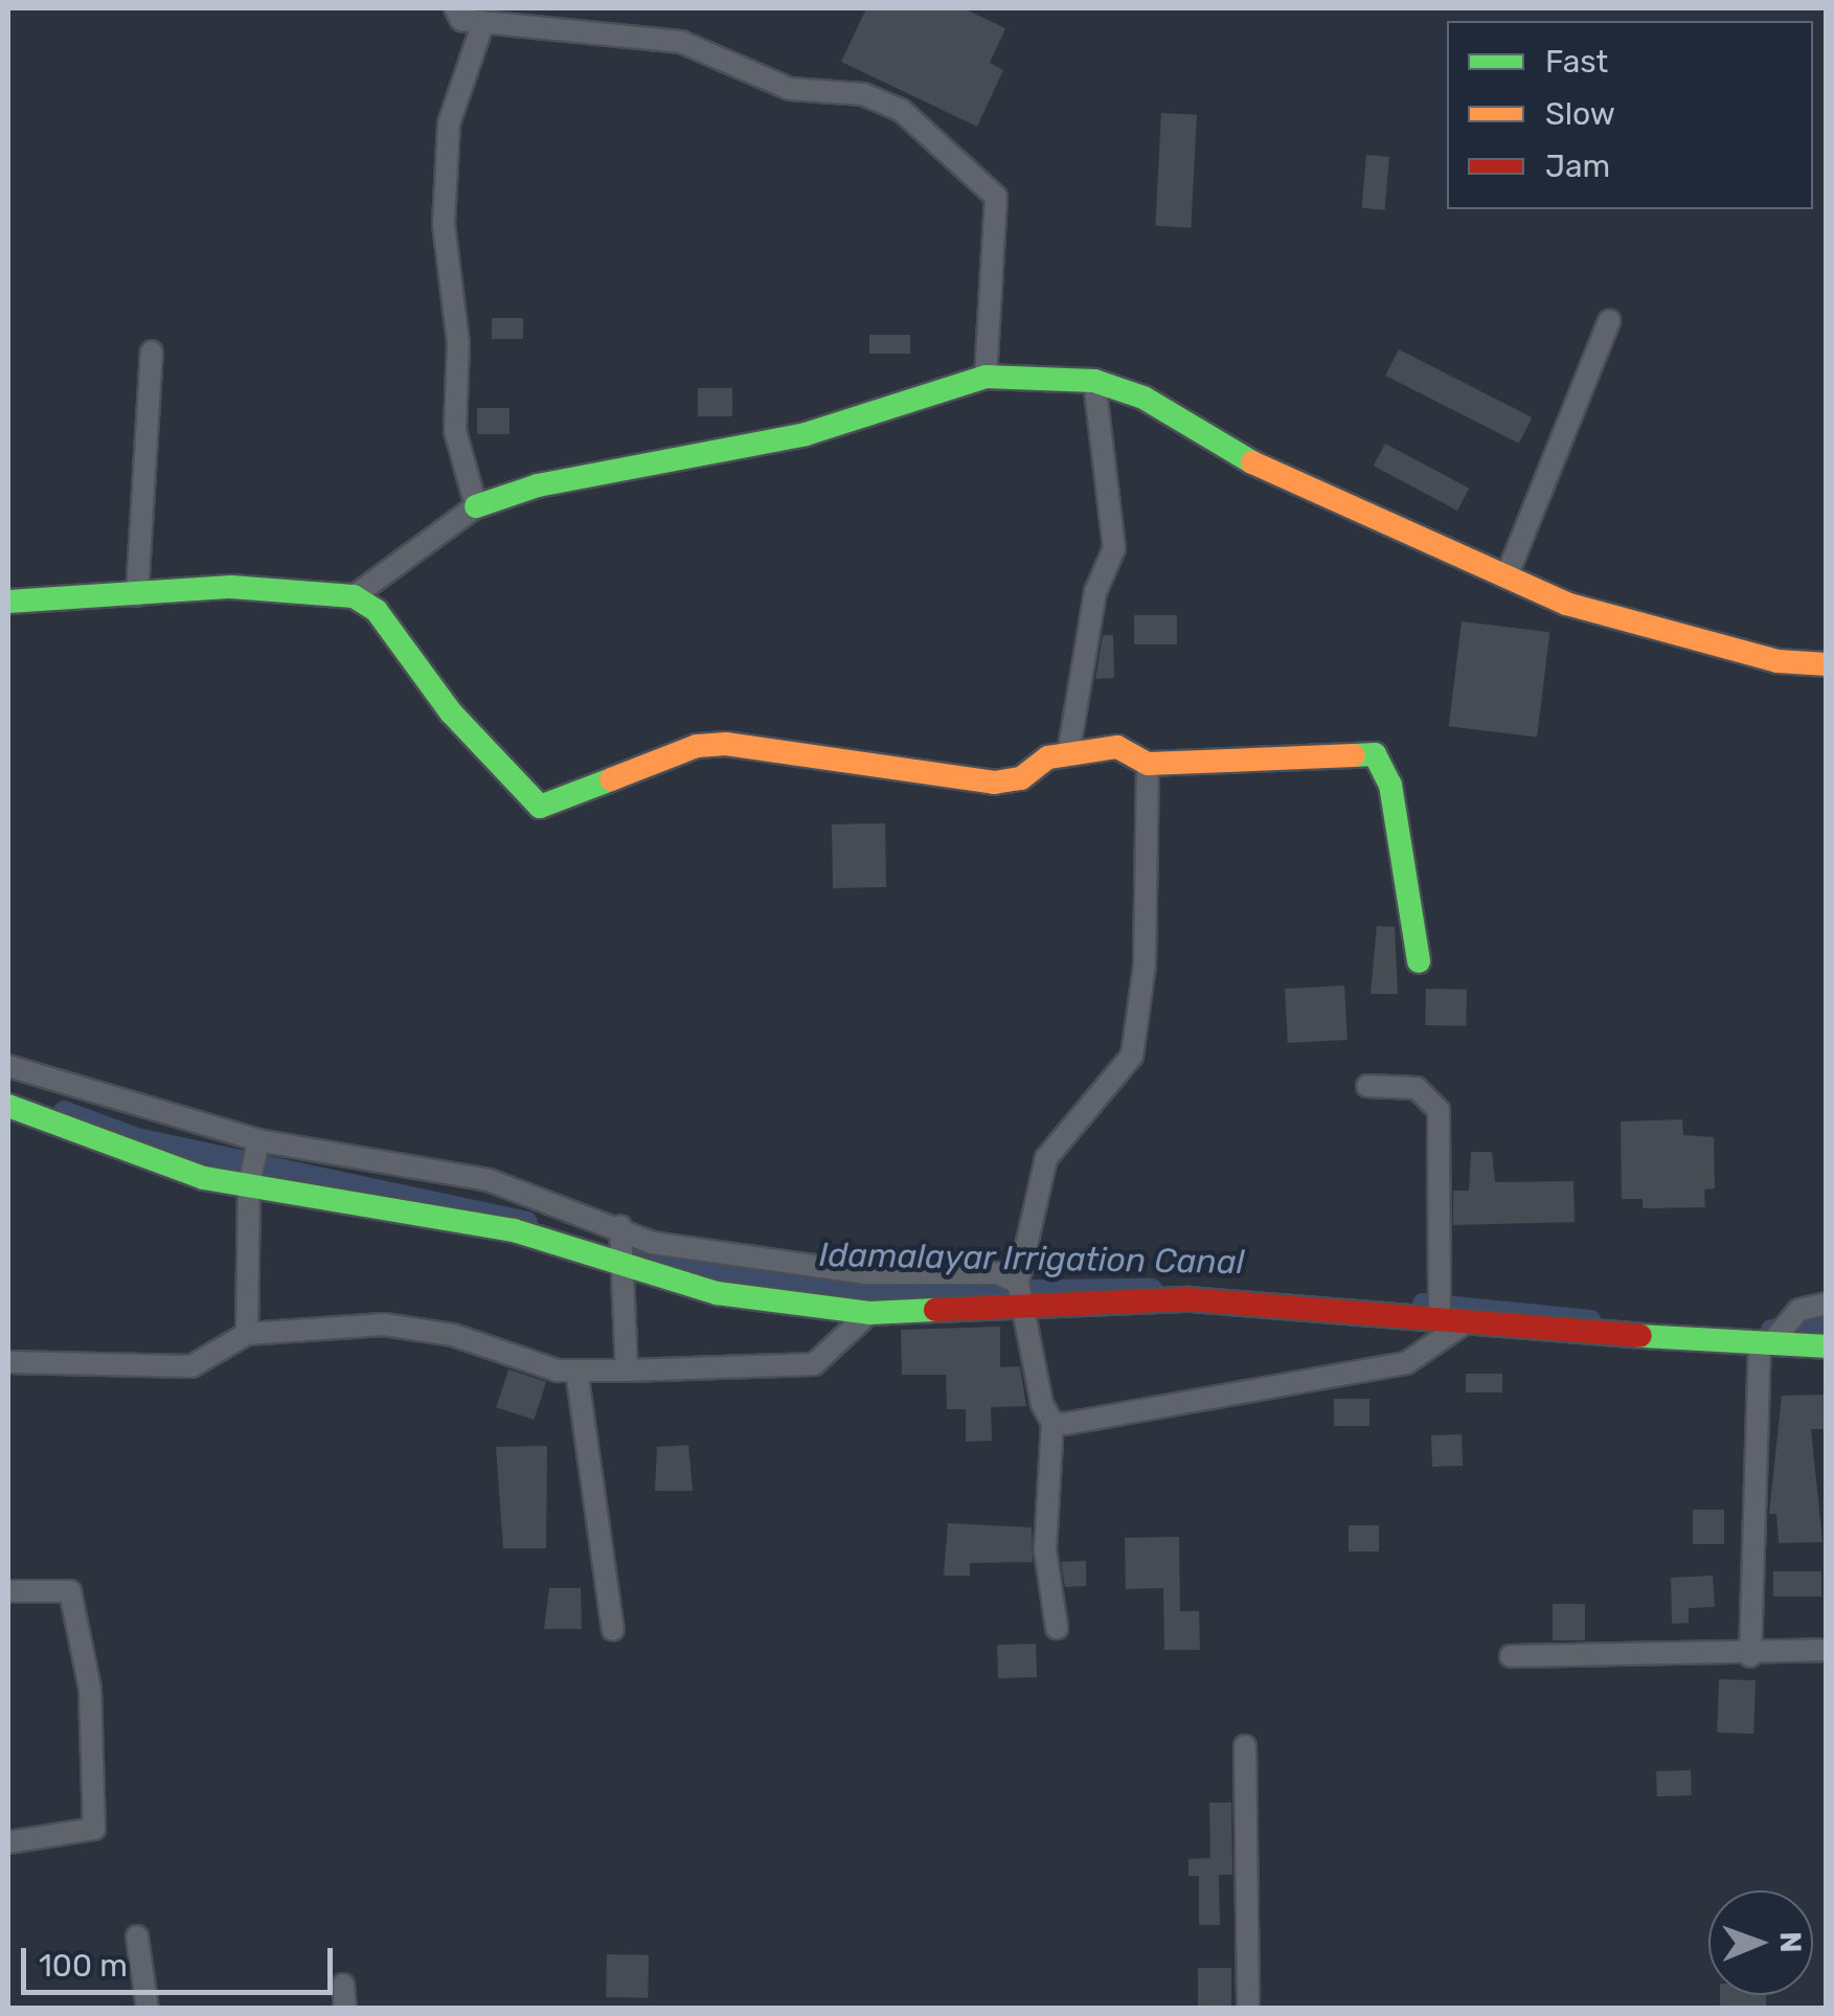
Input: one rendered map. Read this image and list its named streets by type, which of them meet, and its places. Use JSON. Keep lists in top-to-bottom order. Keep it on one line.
{"water":["Idamalayar Irrigation Canal"],"legend":["Fast","Slow","Jam"],"scale_bar":"100 m","north":"right"}
